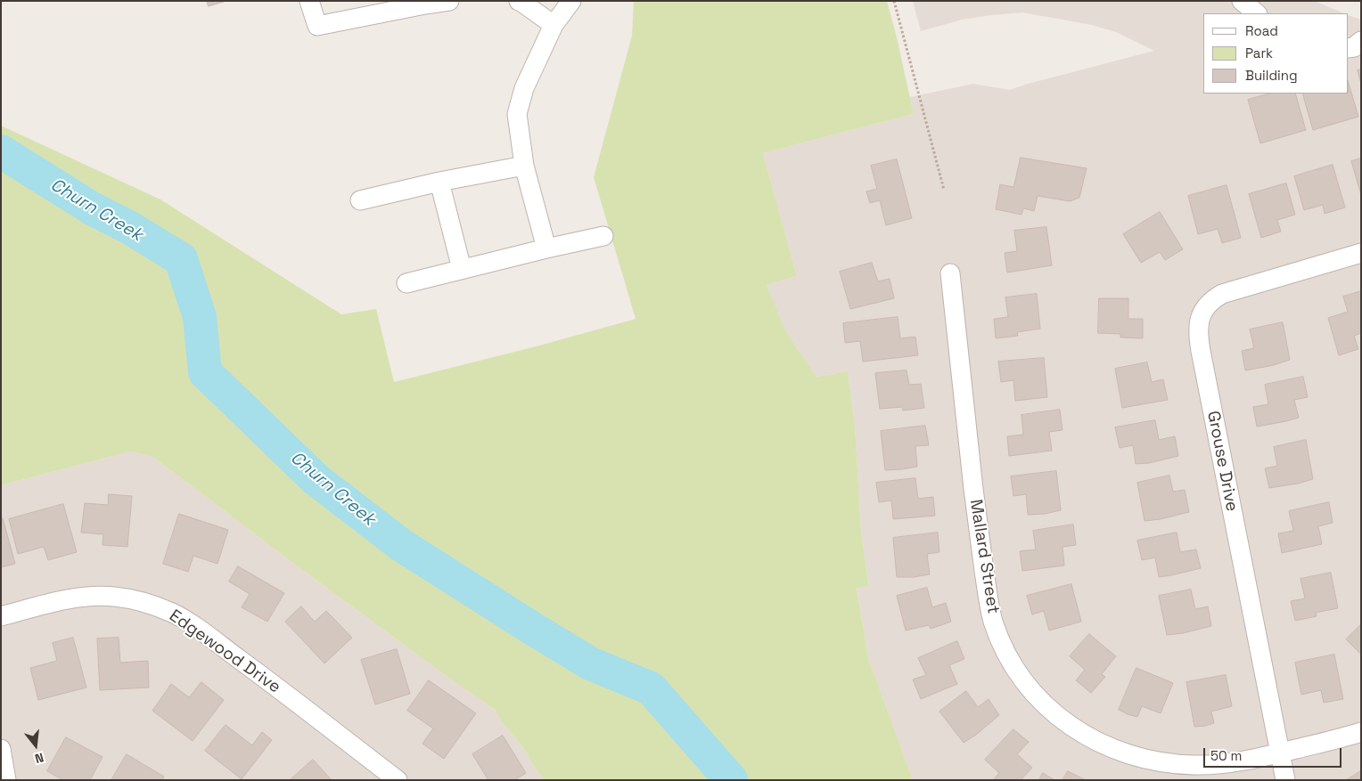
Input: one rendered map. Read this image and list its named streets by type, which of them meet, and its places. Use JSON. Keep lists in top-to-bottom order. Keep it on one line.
{"streets":{"street":["Grouse Drive","Mallard Street","Edgewood Drive"]},"crossings":[["Grouse Drive","Mallard Street"]],"water":["Churn Creek"],"legend":["Road","Park","Building"],"scale_bar":"50 m","north":"bottom"}
